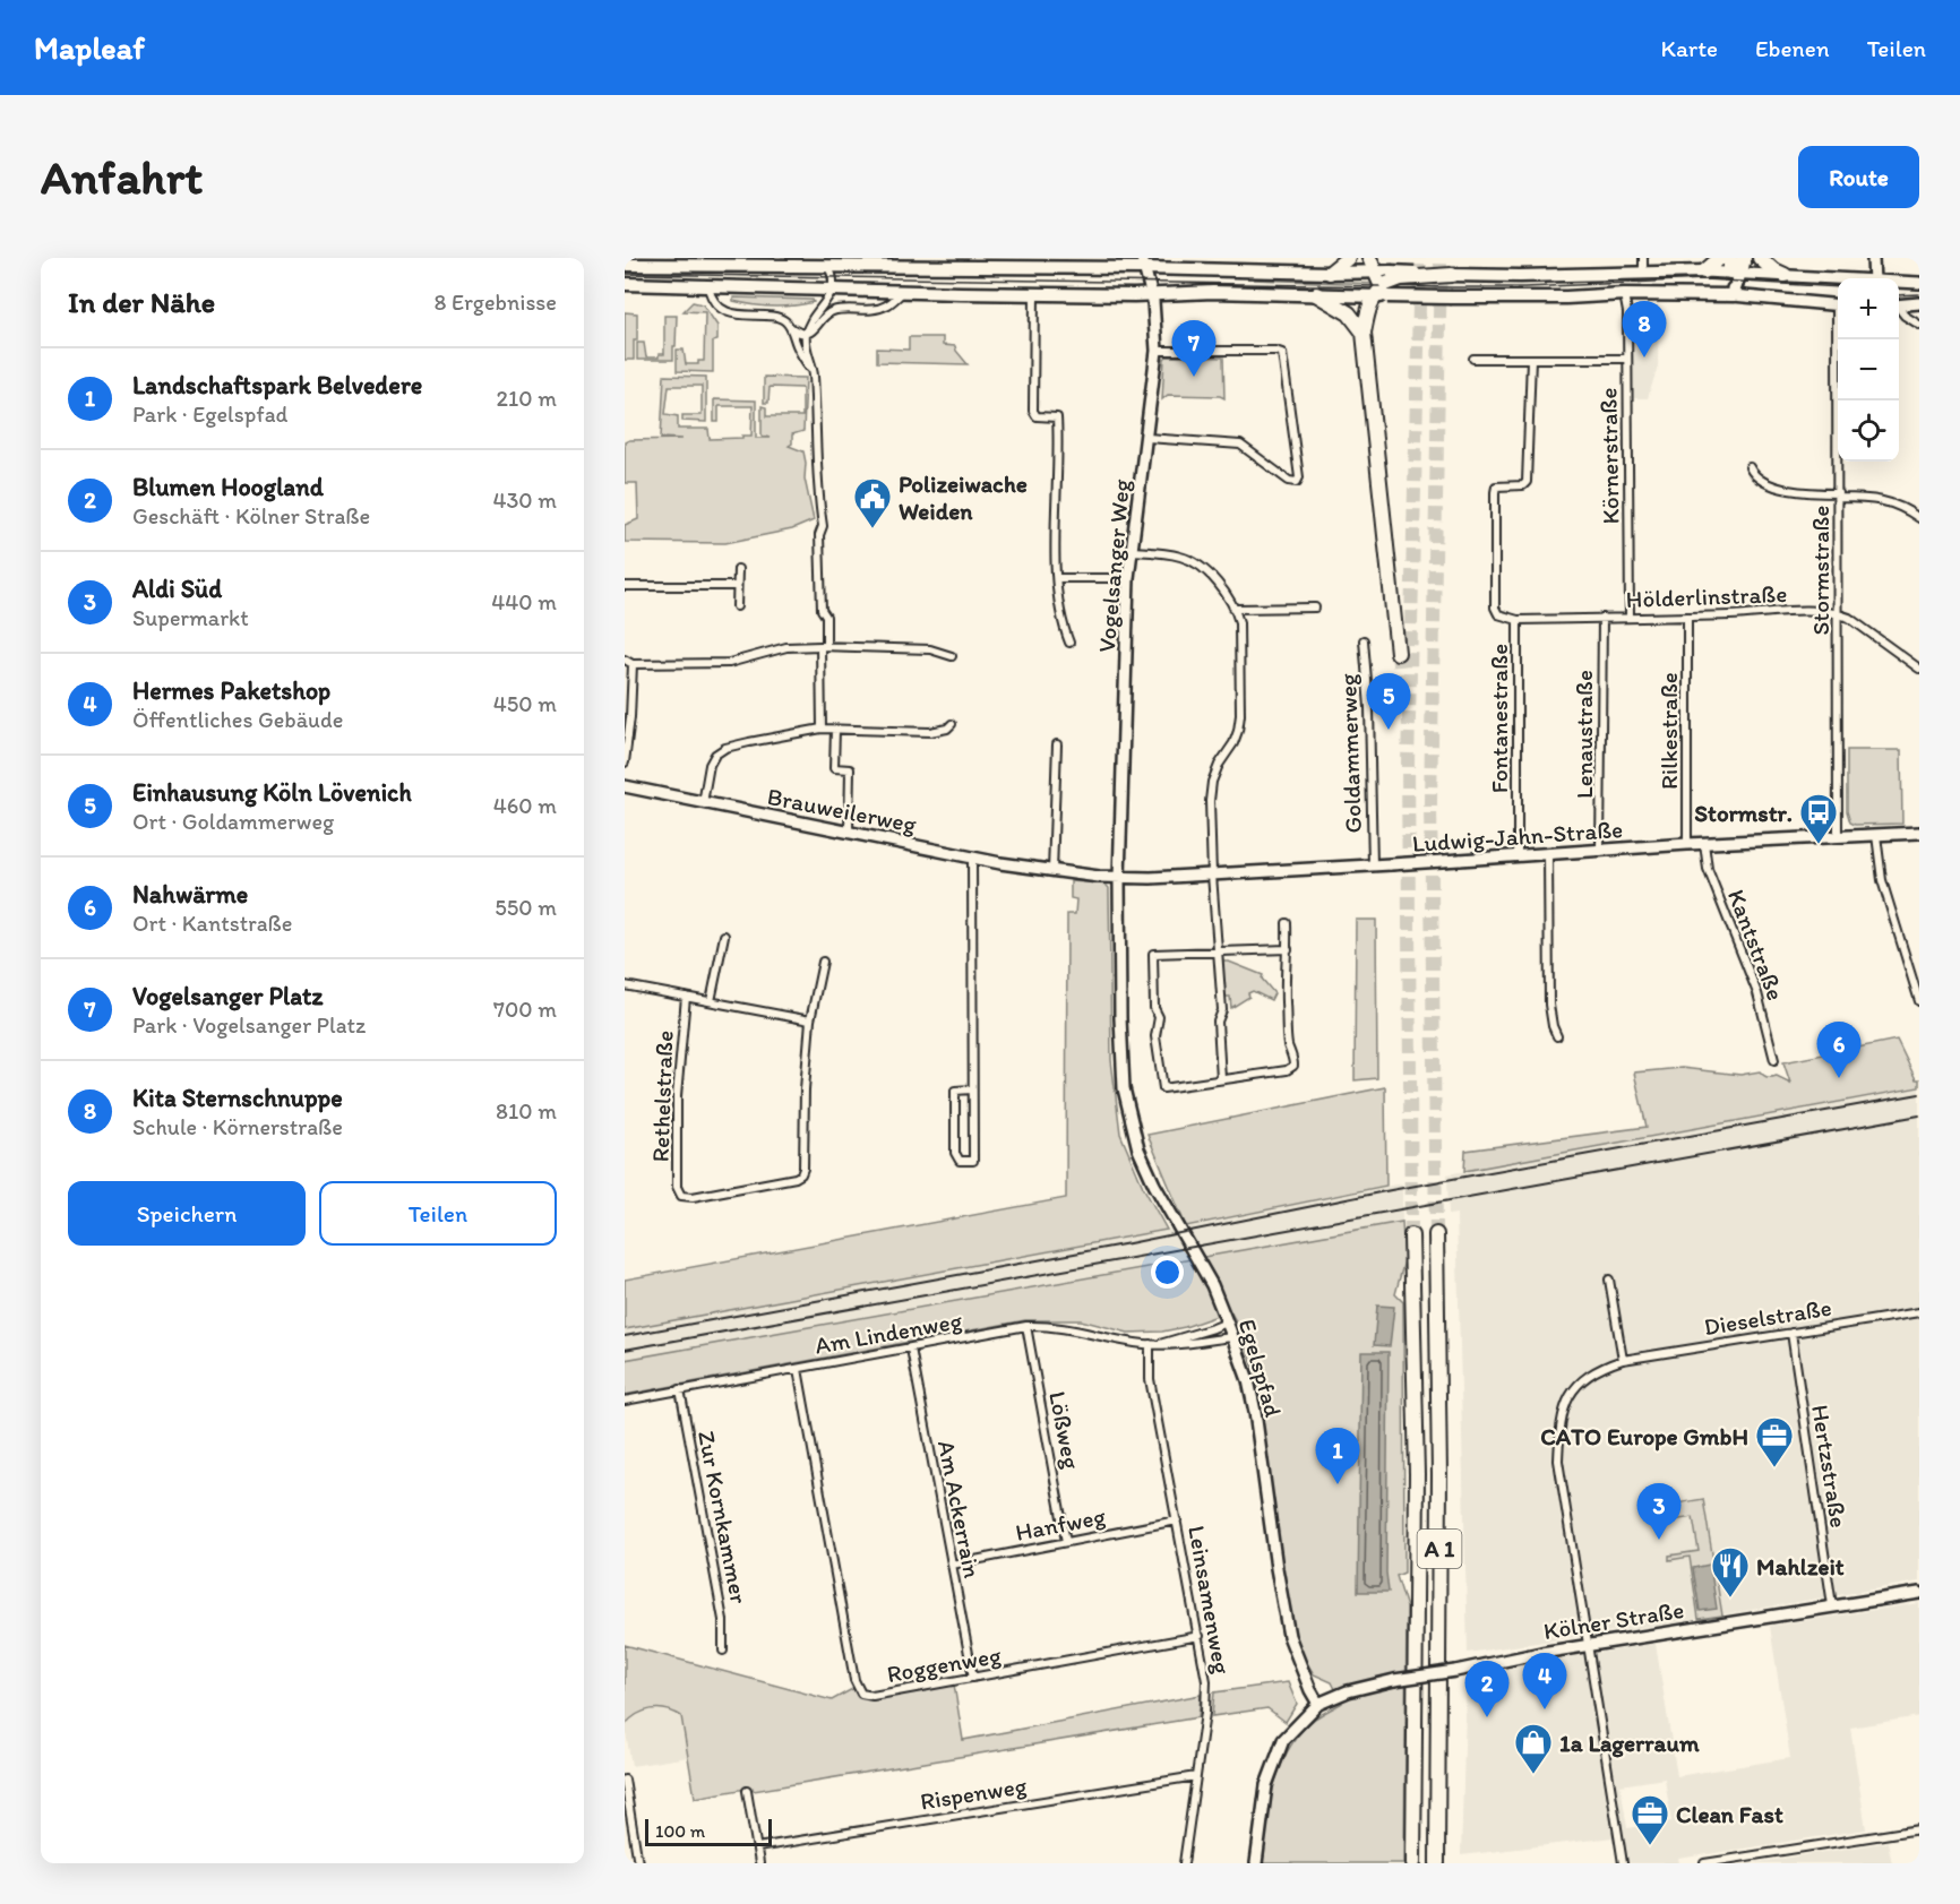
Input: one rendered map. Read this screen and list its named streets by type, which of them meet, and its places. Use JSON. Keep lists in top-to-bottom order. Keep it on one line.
{"streets":{"highway":["A 1"],"street":["Körnerstraße","Vogelsanger Weg","Stormstraße","Hölderlinstraße","Fontanestraße","Rilkestraße","Lenaustraße","Goldammerweg","Brauweilerweg","Ludwig-Jahn-Straße","Kantstraße","Rethelstraße","Dieselstraße","Am Lindenweg","Egelspfad","Lößweg","Hertzstraße","Am Ackerrain","Zur Kornkammer","Hanfweg","Leinsamenweg","Kölner Straße","Roggenweg","Rispenweg"]},"crossings":[["Körnerstraße","Hölderlinstraße"],["Vogelsanger Weg","Brauweilerweg"],["Vogelsanger Weg","Ludwig-Jahn-Straße"],["Vogelsanger Weg","Egelspfad"],["Stormstraße","Hölderlinstraße"],["Stormstraße","Ludwig-Jahn-Straße"],["Hölderlinstraße","Fontanestraße"],["Hölderlinstraße","Rilkestraße"],["Hölderlinstraße","Lenaustraße"],["Fontanestraße","Ludwig-Jahn-Straße"],["Rilkestraße","Ludwig-Jahn-Straße"],["Lenaustraße","Ludwig-Jahn-Straße"],["Goldammerweg","Ludwig-Jahn-Straße"],["Brauweilerweg","Ludwig-Jahn-Straße"],["Brauweilerweg","Egelspfad"],["Ludwig-Jahn-Straße","Kantstraße"],["Ludwig-Jahn-Straße","Egelspfad"],["Dieselstraße","Hertzstraße"],["Dieselstraße","Kölner Straße"],["Am Lindenweg","Egelspfad"],["Am Lindenweg","Lößweg"],["Am Lindenweg","Am Ackerrain"],["Am Lindenweg","Zur Kornkammer"],["Am Lindenweg","Leinsamenweg"],["Am Lindenweg","Roggenweg"],["Egelspfad","Kölner Straße"],["Lößweg","Hanfweg"],["Hertzstraße","Kölner Straße"],["Am Ackerrain","Hanfweg"],["Am Ackerrain","Roggenweg"],["Hanfweg","Leinsamenweg"],["Leinsamenweg","Roggenweg"],["Leinsamenweg","Rispenweg"]],"places":{"public building":["Polizeiwache Weiden"],"bus stop":["Stormstr."],"office":["CATO Europe GmbH","Clean Fast"],"restaurant":["Mahlzeit"],"shop":["1a Lagerraum"]},"scale_bar":"100 m","page":{"header":"Mapleaf","nav":["Karte","Ebenen","Teilen"],"buttons":["Route",["Speichern","Teilen"]],"title":"Anfahrt","heading":["In der Nähe","8 Ergebnisse"],"map_buttons":["+","−"],"pins":["8","7","5","6","1","3","4","2"],"list":[{"mark":"1","name":"Landschaftspark Belvedere","note":"Park · Egelspfad","value":"210 m"},{"mark":"2","name":"Blumen Hoogland","note":"Geschäft · Kölner Straße","value":"430 m"},{"mark":"3","name":"Aldi Süd","note":"Supermarkt","value":"440 m"},{"mark":"4","name":"Hermes Paketshop","note":"Öffentliches Gebäude","value":"450 m"},{"mark":"5","name":"Einhausung Köln Lövenich","note":"Ort · Goldammerweg","value":"460 m"},{"mark":"6","name":"Nahwärme","note":"Ort · Kantstraße","value":"550 m"},{"mark":"7","name":"Vogelsanger Platz","note":"Park · Vogelsanger Platz","value":"700 m"},{"mark":"8","name":"Kita Sternschnuppe","note":"Schule · Körnerstraße","value":"810 m"}],"scale":"100 m"}}
